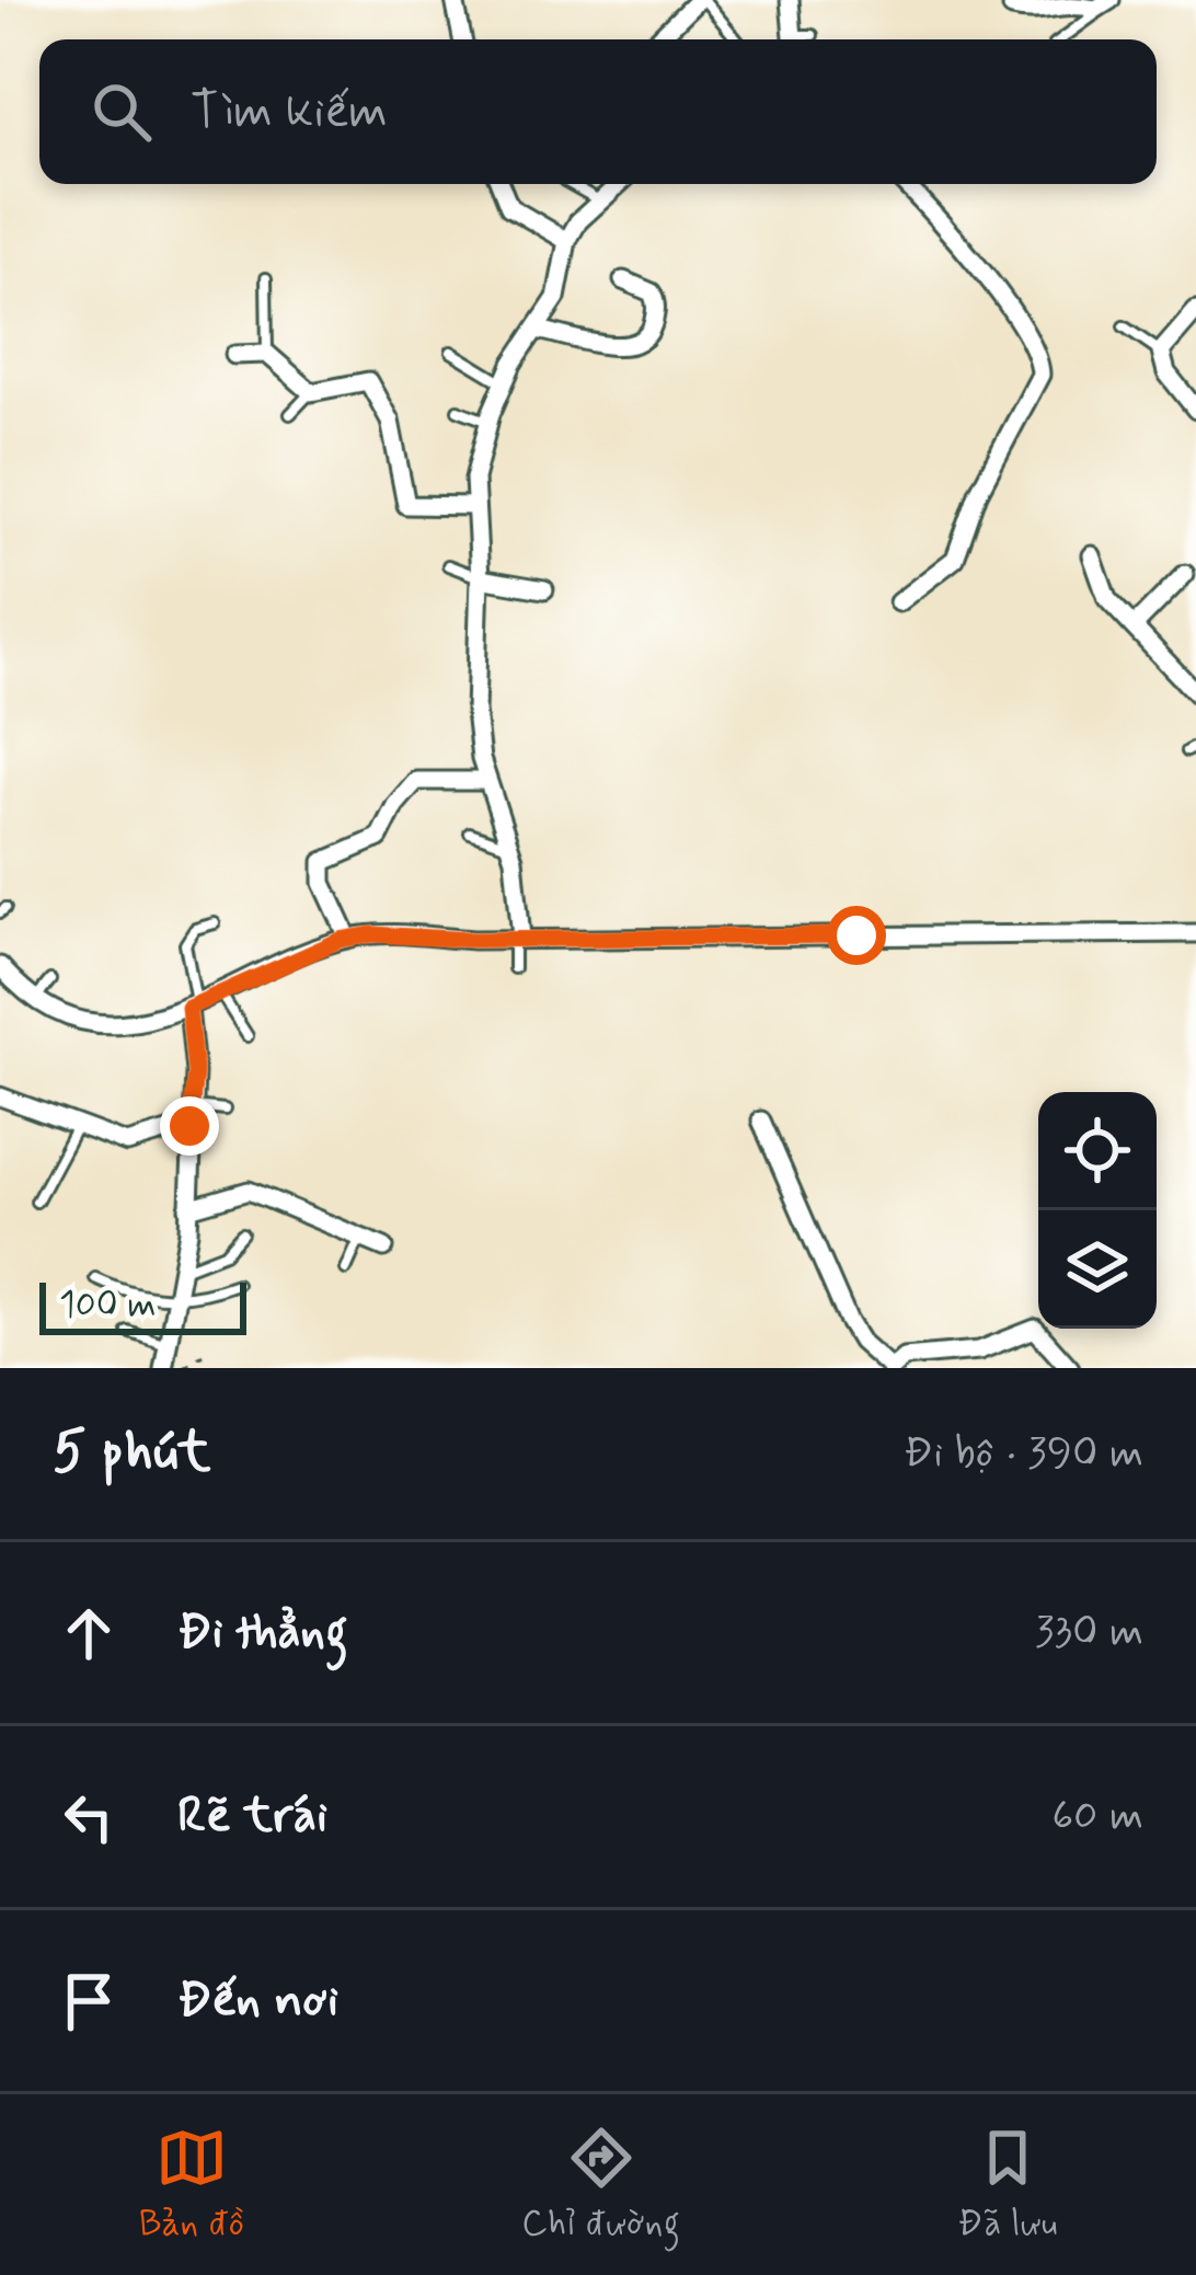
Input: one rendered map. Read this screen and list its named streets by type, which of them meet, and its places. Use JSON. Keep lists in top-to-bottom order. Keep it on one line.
{"scale_bar":"100 m","page":{"search":"Tìm kiếm","scale":"100 m","heading":["5 phút","Đi bộ · 390 m"],"list":[["Đi thẳng","330 m"],["Rẽ trái","60 m"],"Đến nơi"],"nav":["Bản đồ","Chỉ đường","Đã lưu"]}}
